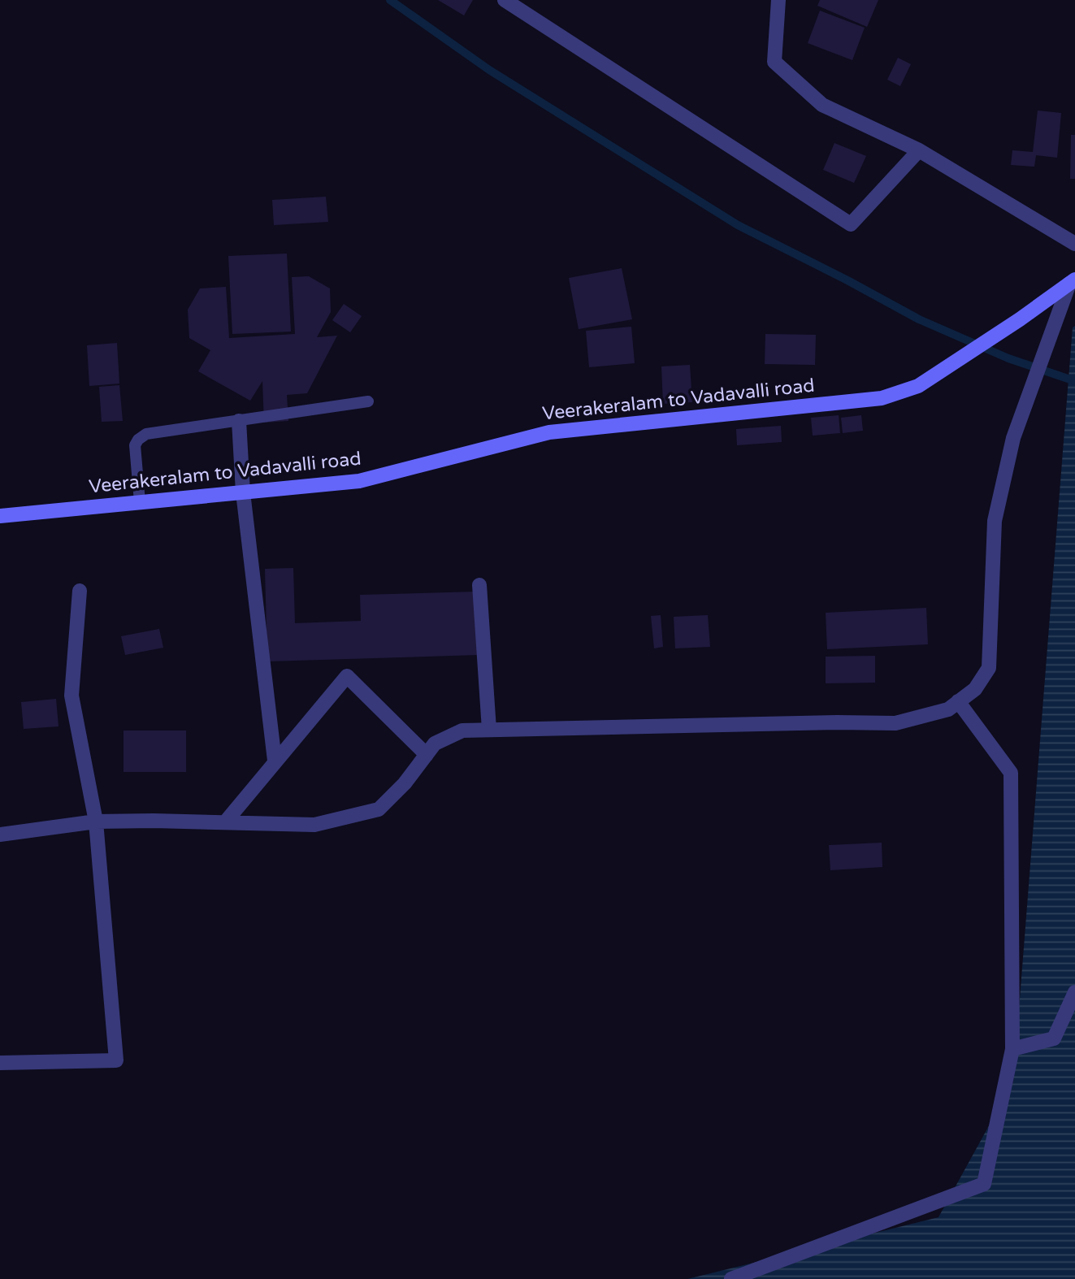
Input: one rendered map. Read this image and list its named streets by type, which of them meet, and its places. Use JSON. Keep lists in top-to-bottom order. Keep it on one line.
{"streets":{"street":["Veerakeralam to Vadavalli road"]}}
